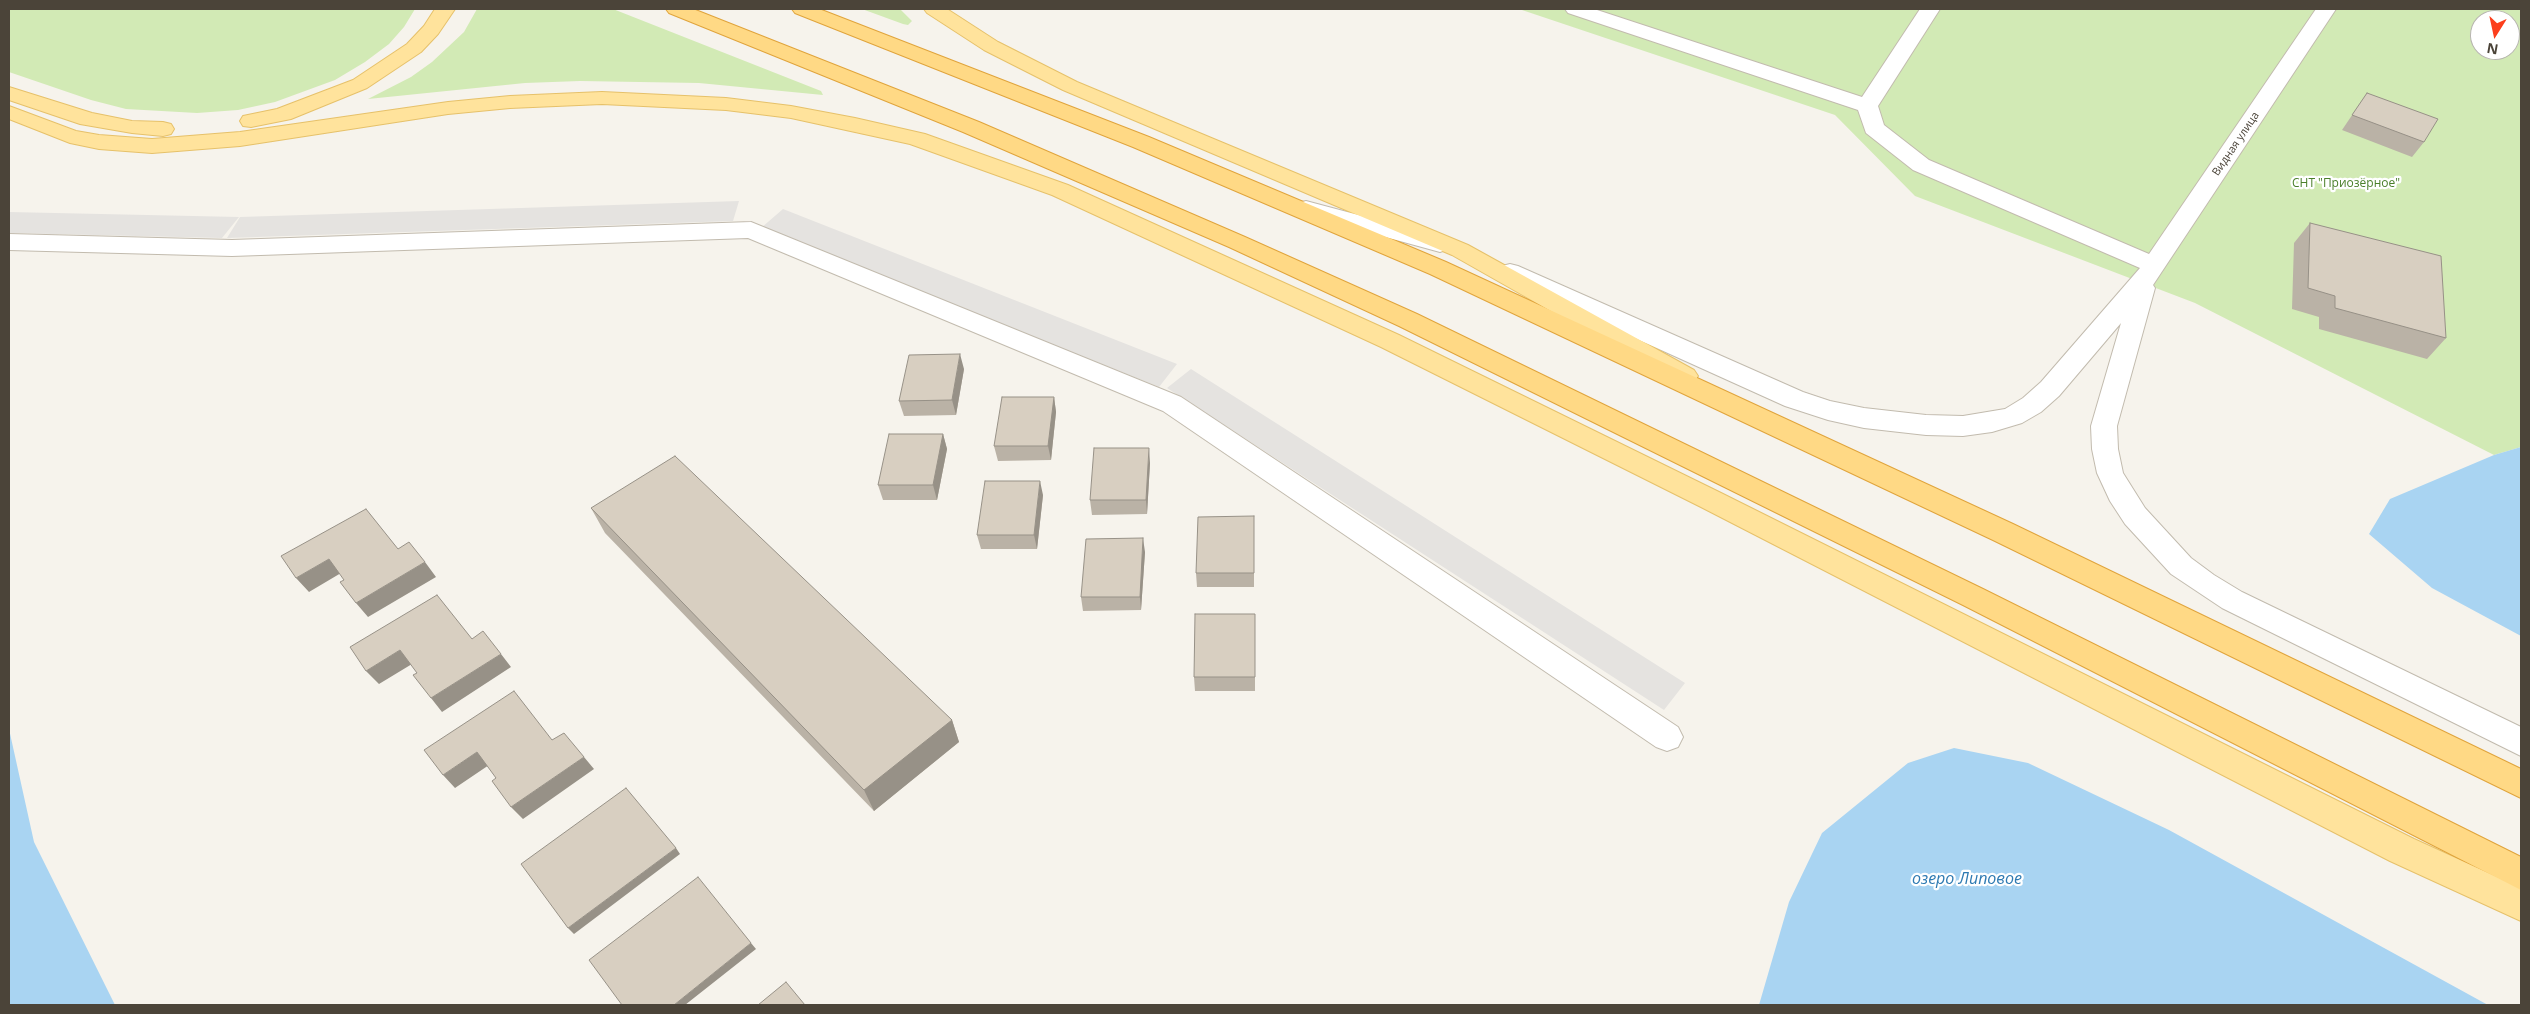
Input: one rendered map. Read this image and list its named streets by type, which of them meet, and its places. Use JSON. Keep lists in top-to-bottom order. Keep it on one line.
{"streets":{"street":["Видная улица"]},"water":["озеро Липовое"],"parks":["СНТ \"Приозёрное\""],"north":"bottom"}
